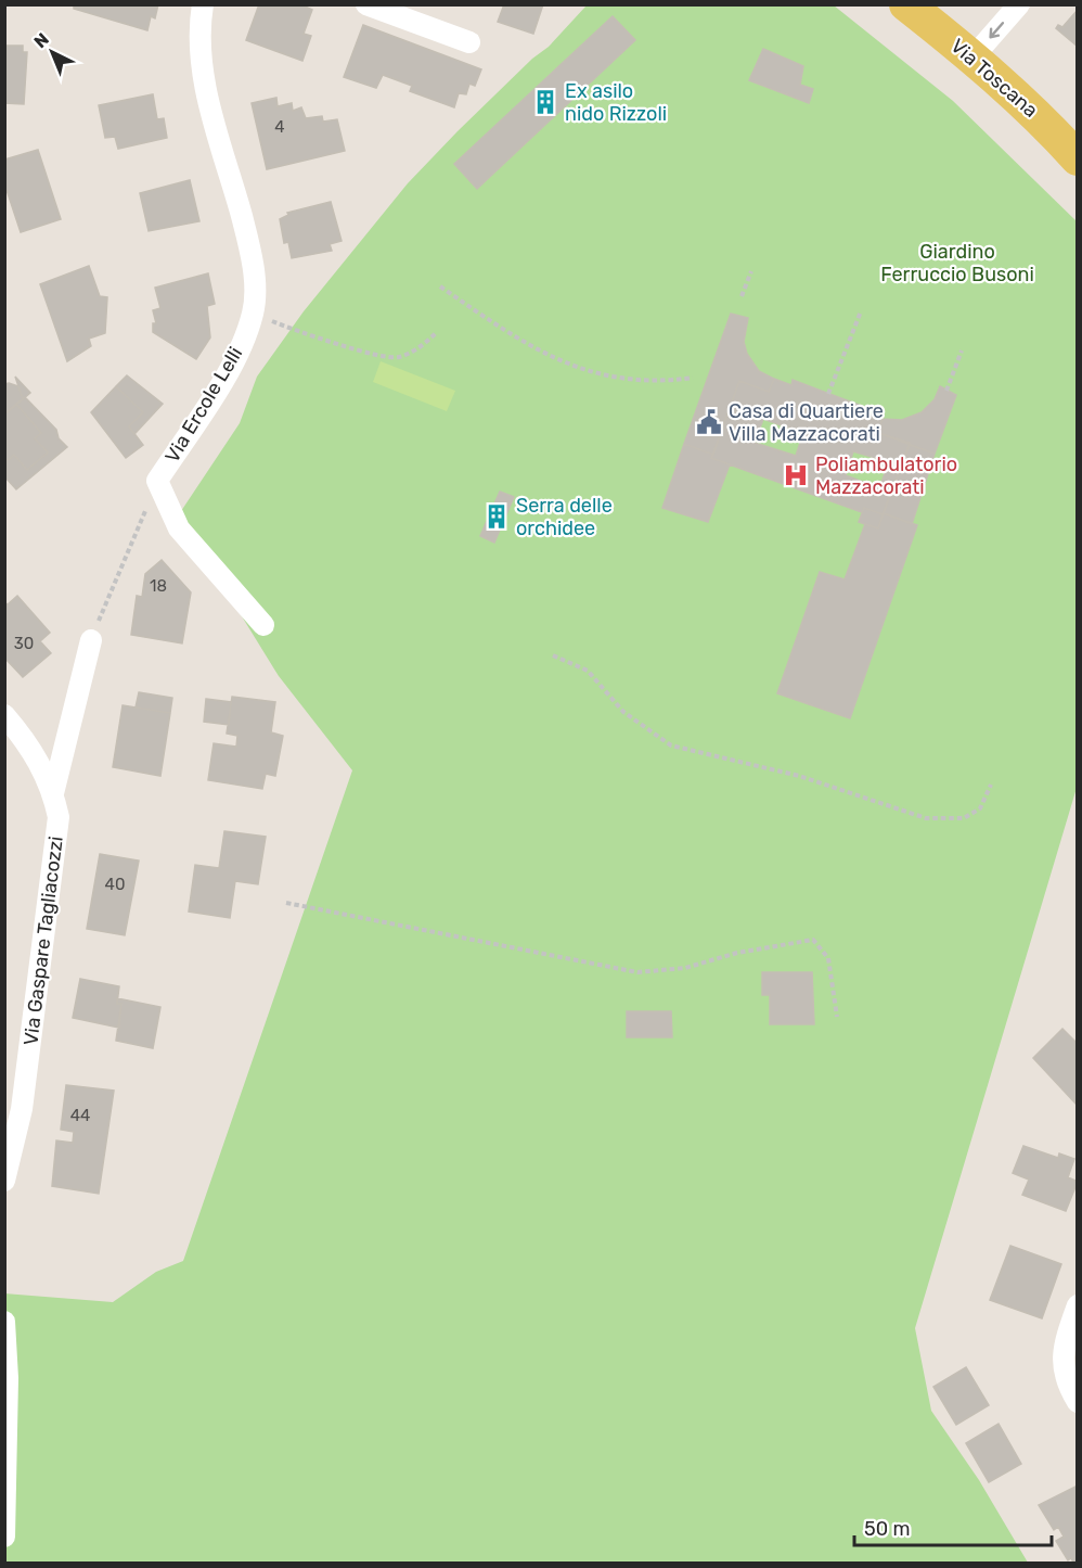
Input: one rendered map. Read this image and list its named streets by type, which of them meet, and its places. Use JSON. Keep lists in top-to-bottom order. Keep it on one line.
{"streets":{"main road":["Via Toscana"],"street":["Via Ercole Lelli","Via Gaspare Tagliacozzi"]},"parks":["Giardino Ferruccio Busoni"],"places":{"building":["Ex asilo nido Rizzoli","Serra delle orchidee"],"public building":["Casa di Quartiere Villa Mazzacorati"],"hospital":["Poliambulatorio Mazzacorati"]},"house_numbers":["4","18","30","40","44"],"scale_bar":"50 m","north":"top left"}
